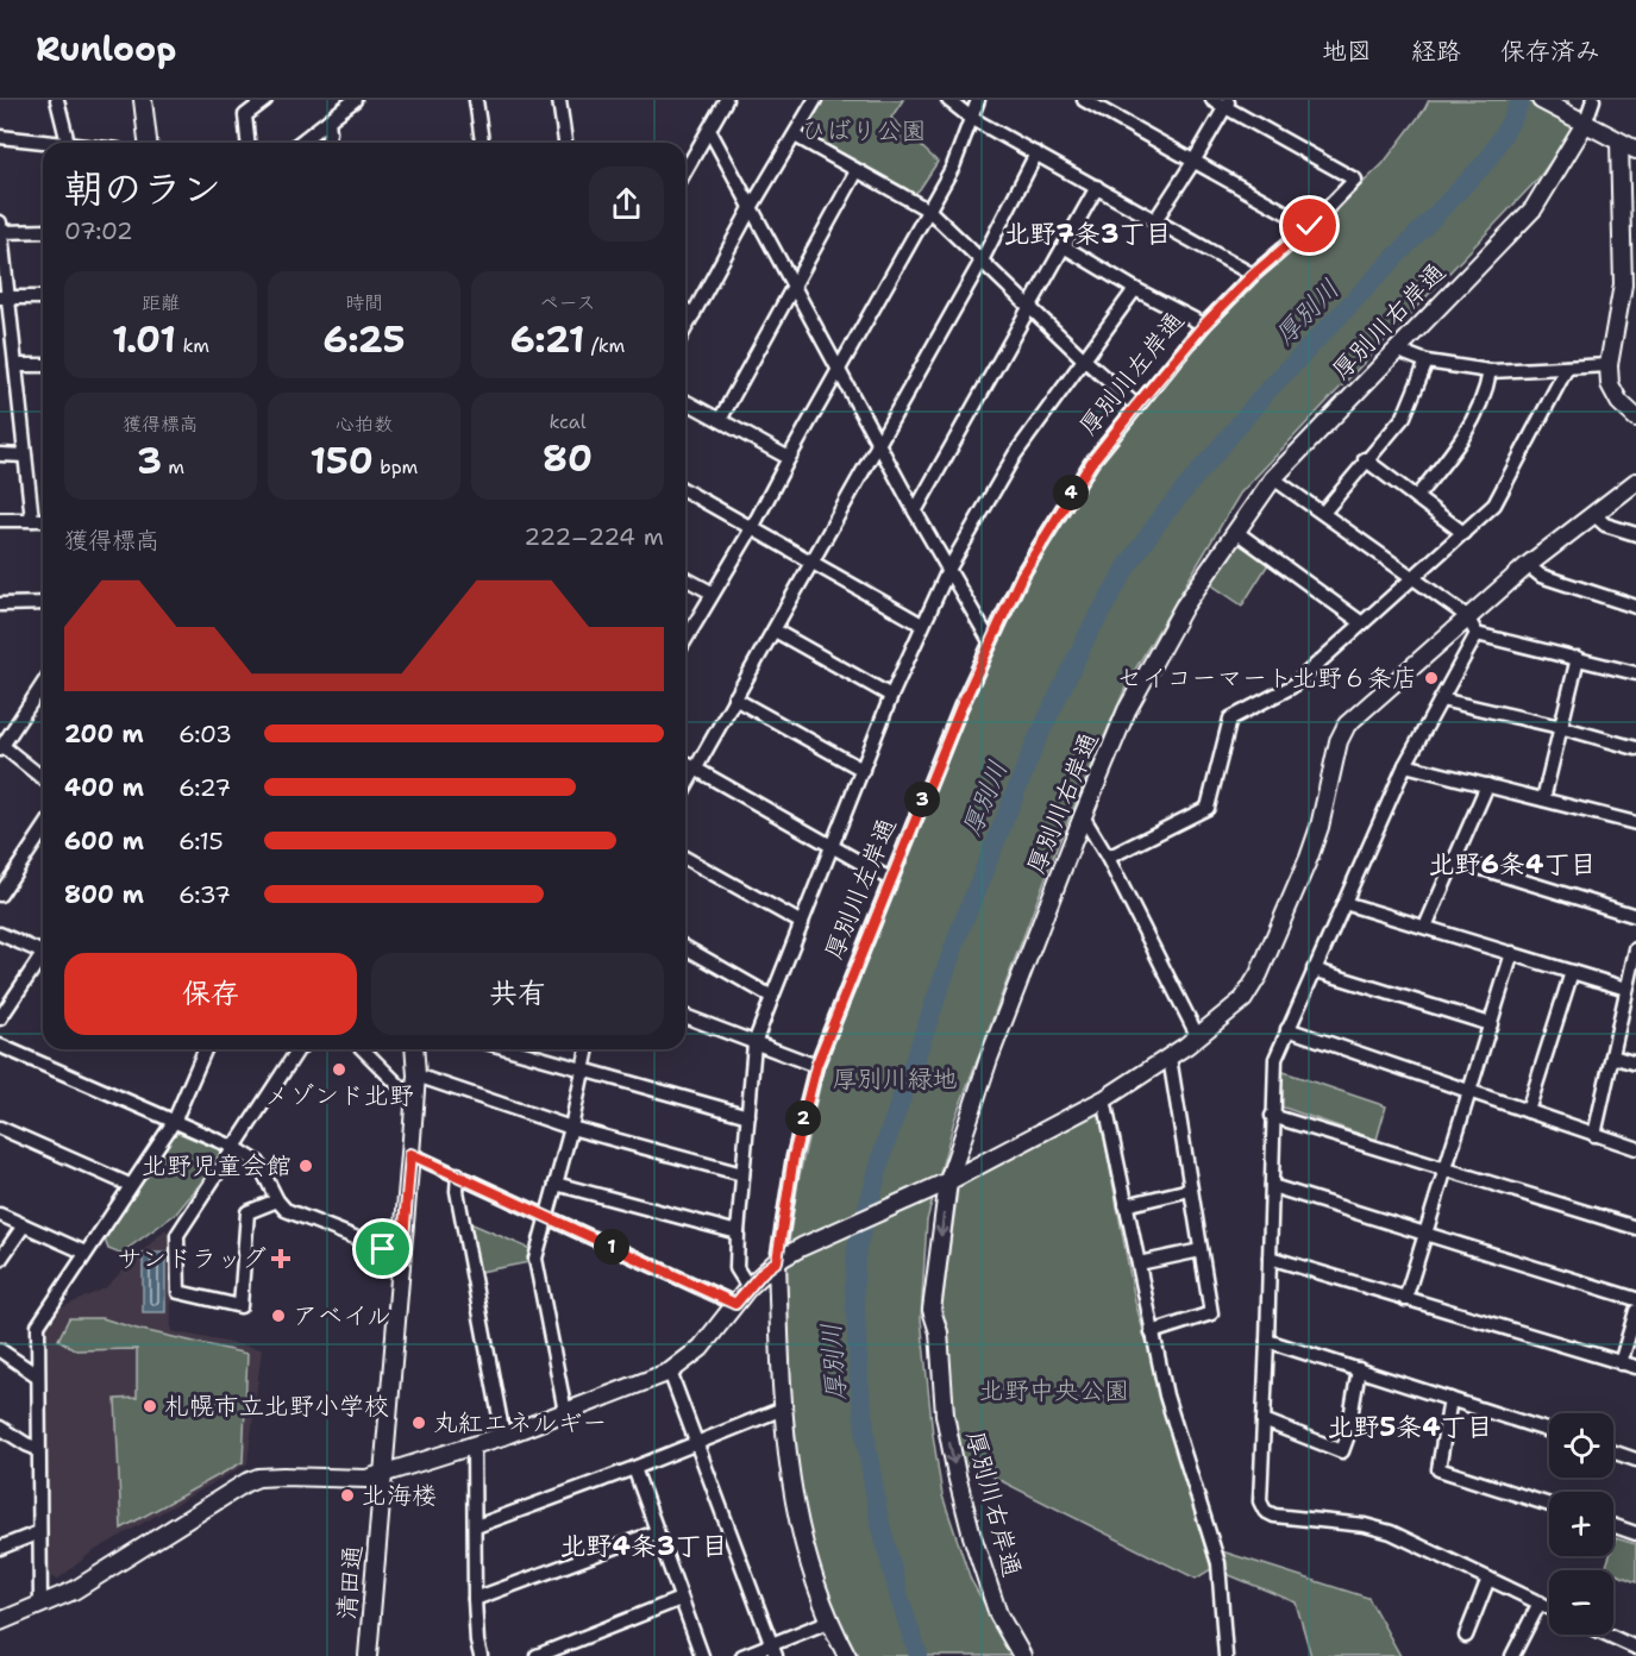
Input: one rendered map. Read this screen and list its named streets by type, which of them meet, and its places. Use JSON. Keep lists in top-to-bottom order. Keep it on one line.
{"streets":{"street":["厚別川右岸通","厚別川左岸通","清田通"]},"districts":["北野7条3丁目","北野6条4丁目","北野5条4丁目","北野4条3丁目"],"water":["厚別川"],"parks":["ひばり公園","厚別川緑地","北野中央公園"],"places":{"other":["セイコーマート北野６条店","メゾンド北野","北野児童会館","アベイル","札幌市立北野小学校","丸紅エネルギー","北海楼"],"health":["サンドラッグ"]},"page":{"header":"Runloop","nav":["地図","経路","保存済み"],"heading":["朝のラン","07:02"],"stats":[["距離","1.01 km"],["時間","6:25"],["ペース","6:21 /km"],["獲得標高","3 m"],["心拍数","150 bpm"],["kcal","80"]],"pins":["4","3","2","1"],"chart":["獲得標高","222–224 m"],"list":[{"name":"200 m","note":"6:03"},{"name":"400 m","note":"6:27"},{"name":"600 m","note":"6:15"},{"name":"800 m","note":"6:37"}],"buttons":["保存","共有"],"map_buttons":["+","−"]}}
